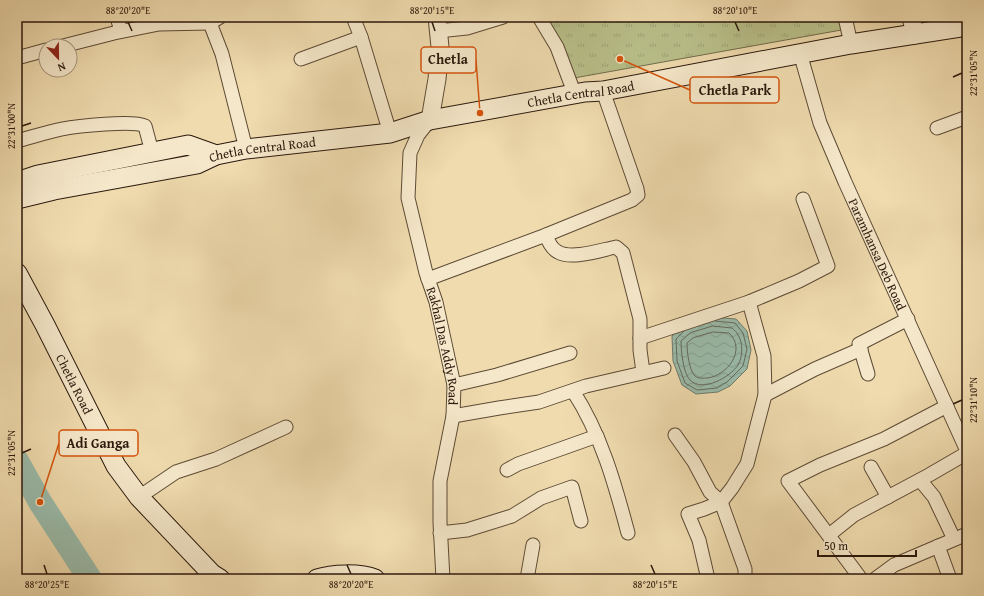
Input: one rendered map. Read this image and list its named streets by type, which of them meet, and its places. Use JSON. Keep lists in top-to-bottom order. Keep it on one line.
{"streets":{"main road":["Chetla Central Road","Chetla Road"],"street":["Paramhansa Deb Road","Rakhal Das Addy Road"]},"crossings":[["Chetla Central Road","Paramhansa Deb Road"],["Chetla Central Road","Rakhal Das Addy Road"]],"places":["Chetla Park","Chetla","Adi Ganga"],"scale_bar":"50 m","north":"bottom","coordinates":["88°20'20\"E","88°20'15\"E","88°20'10\"E","22°31'05\"N","22°31'00\"N","22°31'10\"N","88°20'25\"E"]}
